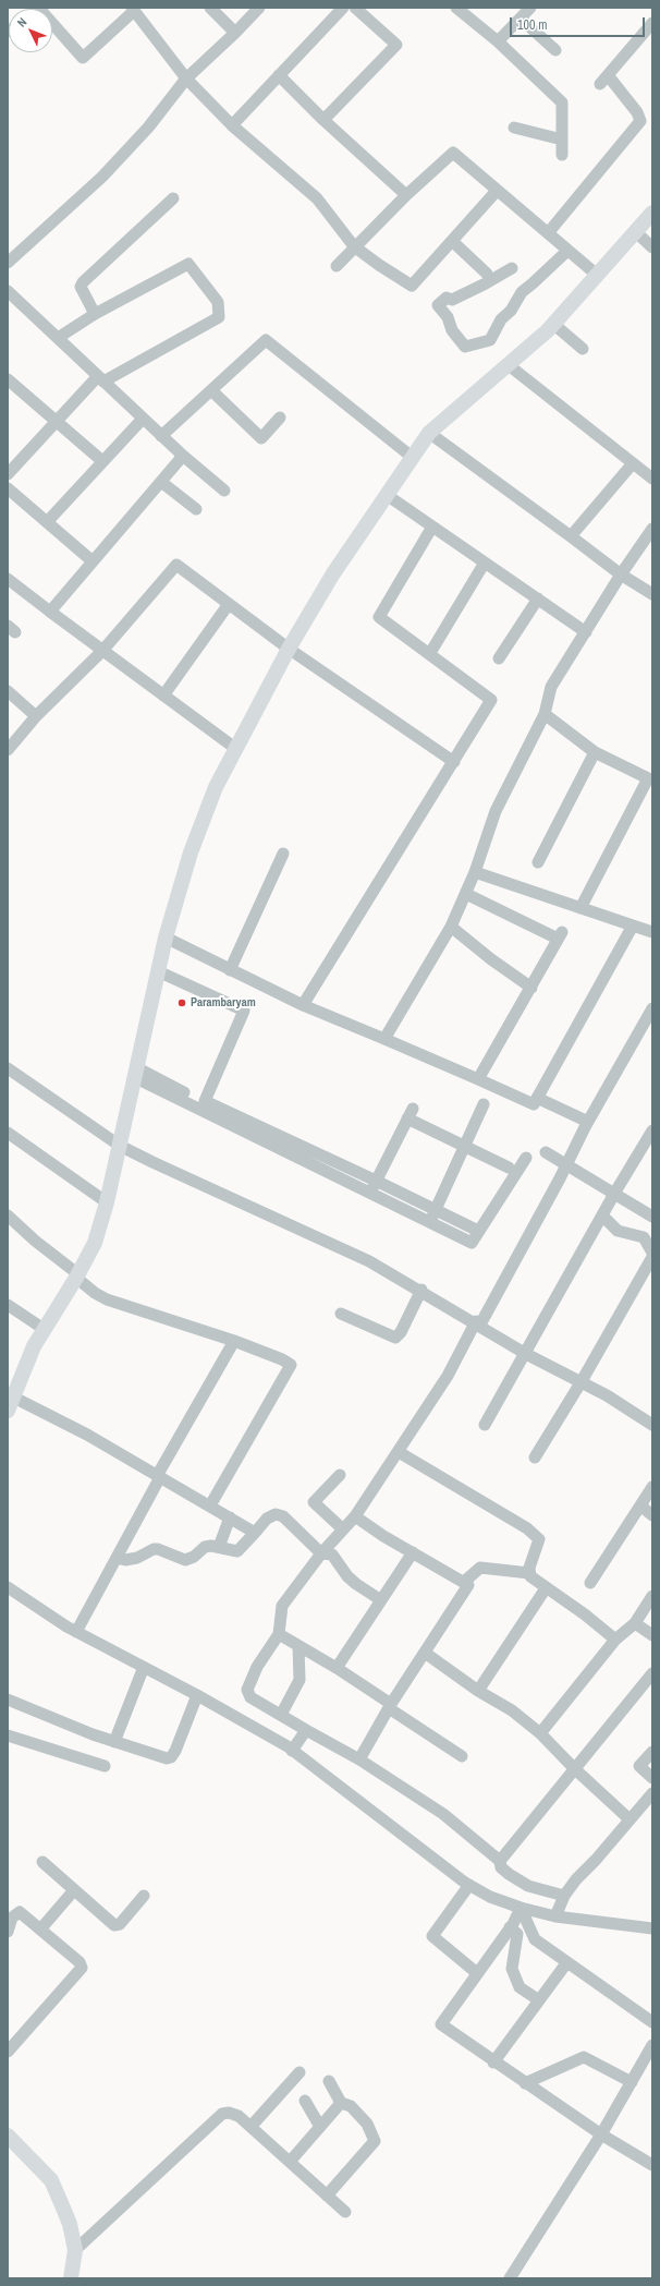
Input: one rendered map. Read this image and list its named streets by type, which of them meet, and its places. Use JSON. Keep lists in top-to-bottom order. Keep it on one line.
{"places":["Parambaryam"],"scale_bar":"100 m","north":"top left"}
